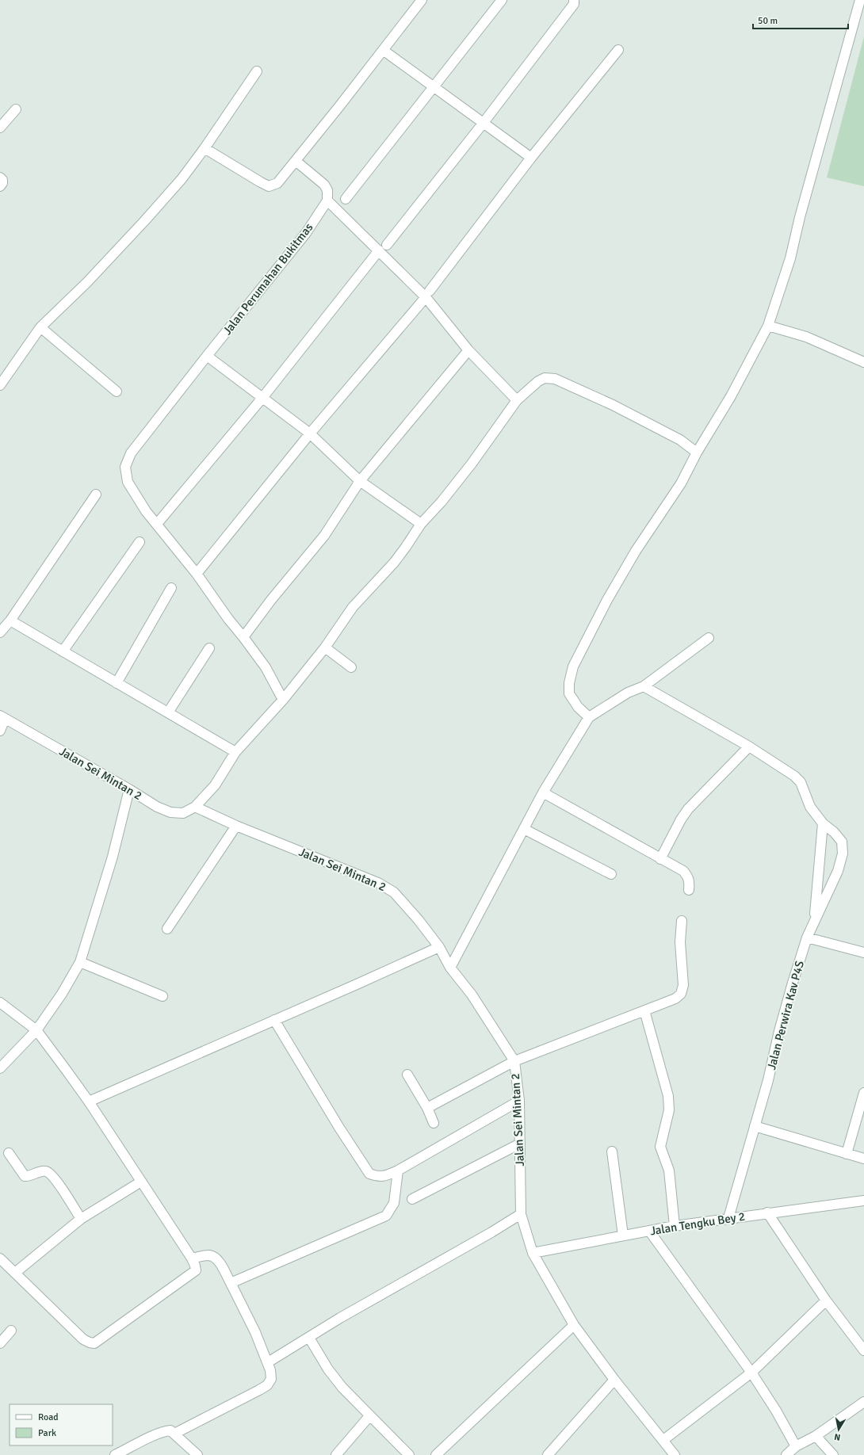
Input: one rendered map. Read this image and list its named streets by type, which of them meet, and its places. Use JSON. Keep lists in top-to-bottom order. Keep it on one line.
{"streets":{"street":["Jalan Perumahan Bukitmas","Jalan Sei Mintan 2","Jalan Perwira Kav P4S","Jalan Tengku Bey 2"]},"crossings":[["Jalan Sei Mintan 2","Jalan Tengku Bey 2"],["Jalan Perwira Kav P4S","Jalan Tengku Bey 2"]],"legend":["Road","Park"],"scale_bar":"50 m","north":"bottom"}
